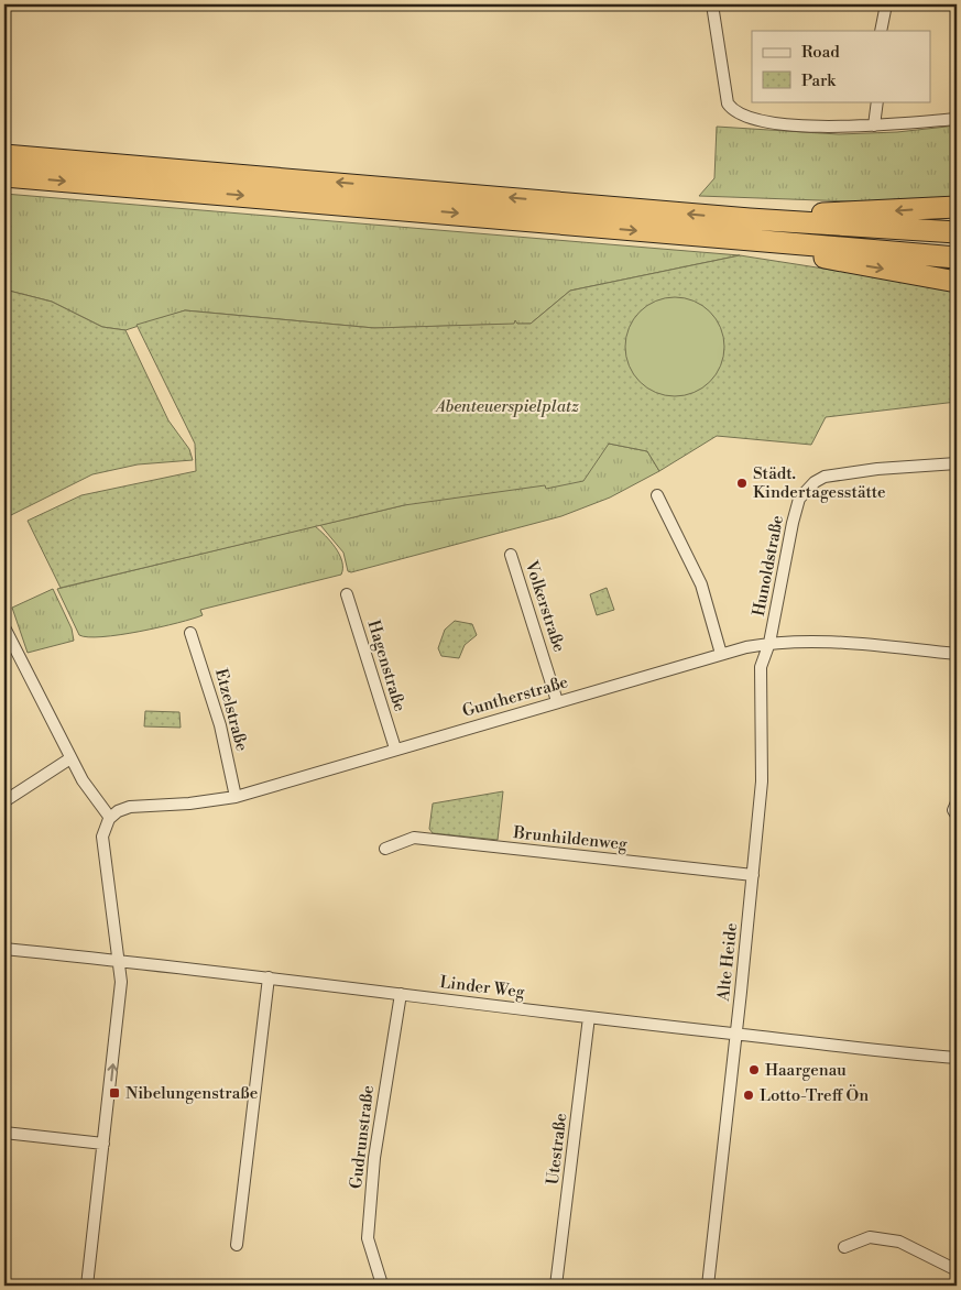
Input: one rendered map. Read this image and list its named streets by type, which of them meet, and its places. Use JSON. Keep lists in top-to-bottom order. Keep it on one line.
{"streets":{"street":["Hunoldstraße","Volkerstraße","Hagenstraße","Guntherstraße","Etzelstraße","Brunhildenweg","Alte Heide","Linder Weg","Gudrunstraße","Utestraße"]},"crossings":[["Hunoldstraße","Guntherstraße"],["Hunoldstraße","Alte Heide"],["Volkerstraße","Guntherstraße"],["Hagenstraße","Guntherstraße"],["Guntherstraße","Etzelstraße"],["Guntherstraße","Alte Heide"],["Brunhildenweg","Alte Heide"],["Alte Heide","Linder Weg"],["Linder Weg","Gudrunstraße"],["Linder Weg","Utestraße"]],"parks":["Abenteuerspielplatz"],"places":{"other":["Städt. Kindertagesstätte","Haargenau","Lotto-Treff Ön"],"transit":["Nibelungenstraße"]},"legend":["Road","Park"]}
